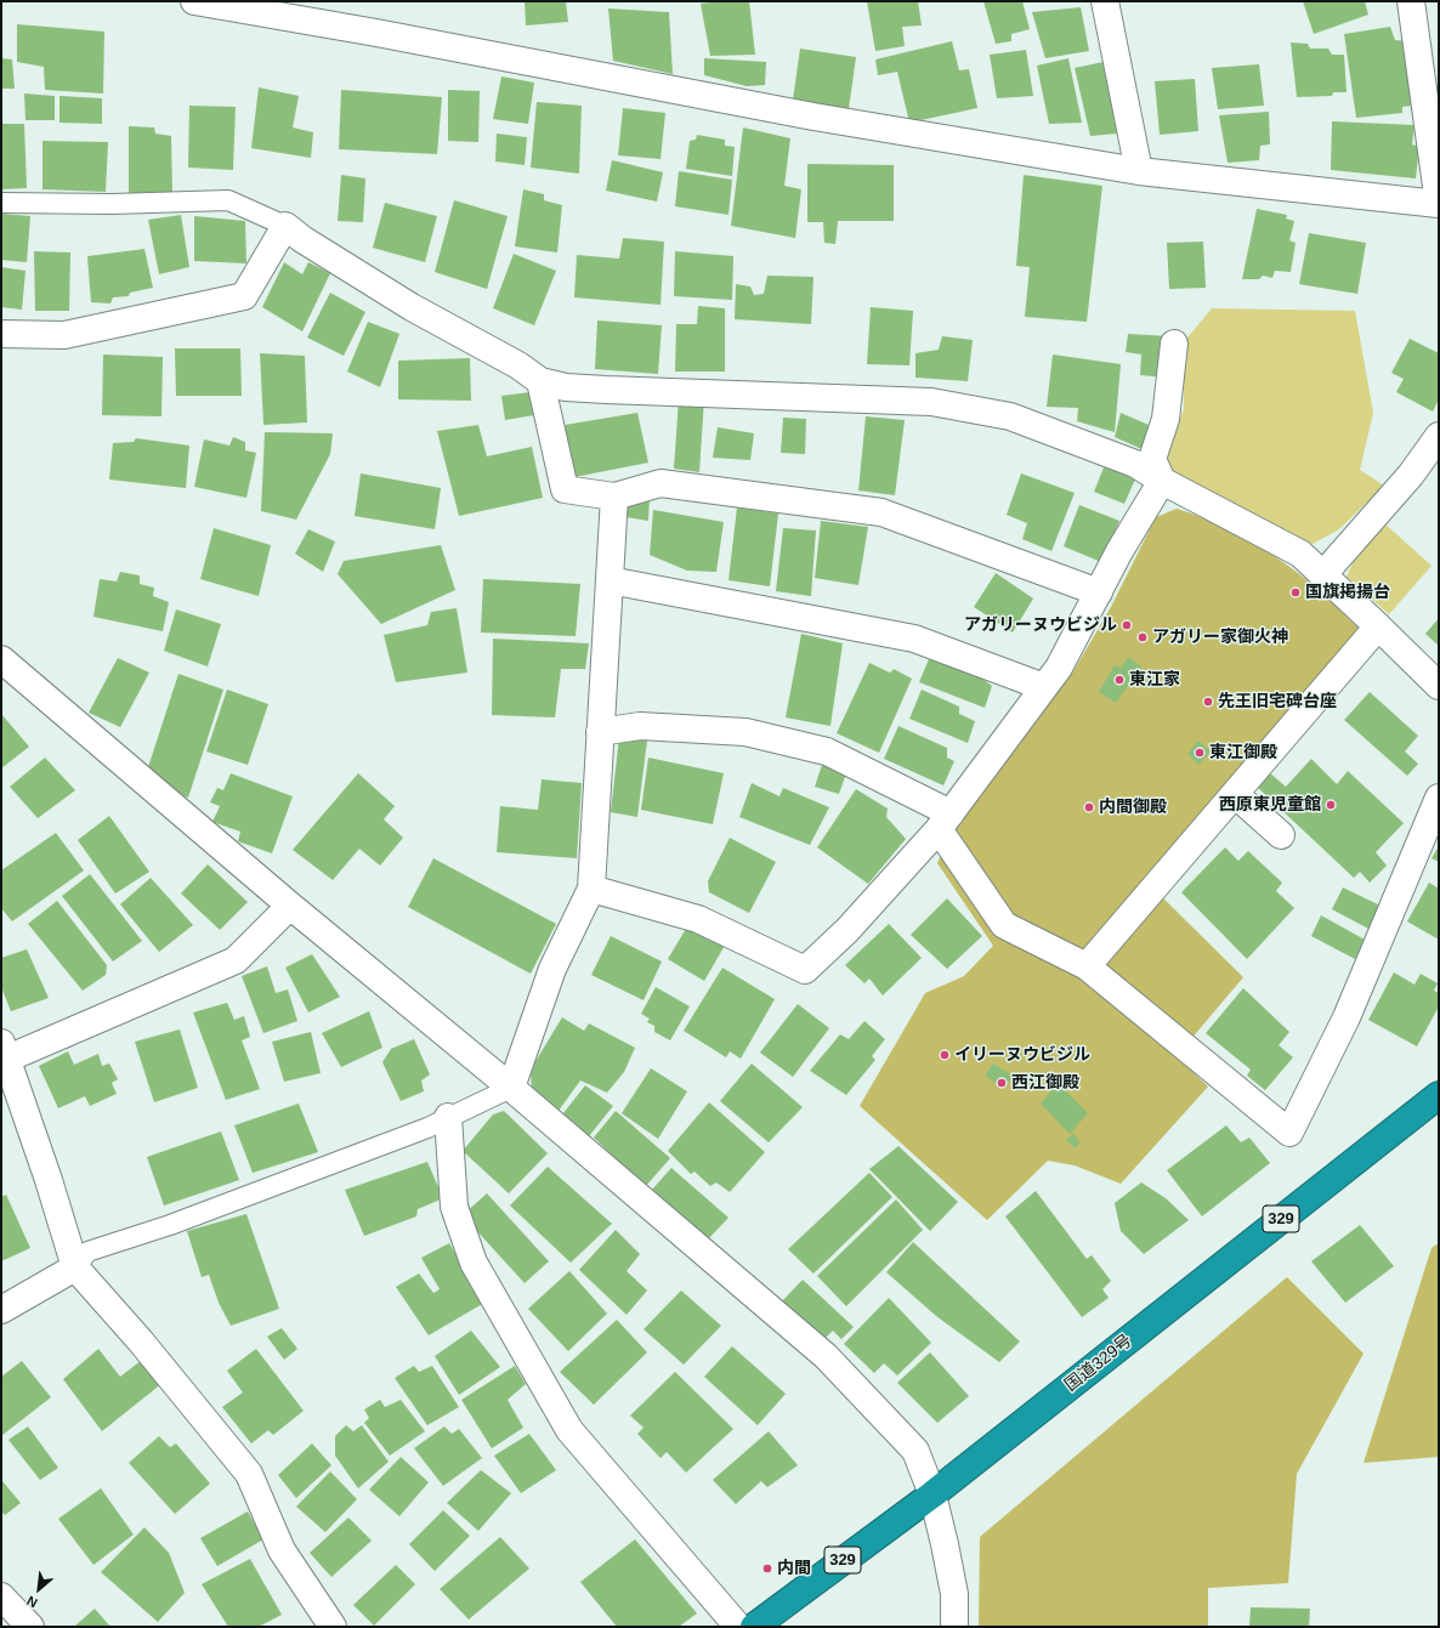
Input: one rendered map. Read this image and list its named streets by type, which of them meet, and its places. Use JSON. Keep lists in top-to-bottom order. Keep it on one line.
{"streets":{"highway":["329","国道329号"]},"places":["国旗掲揚台","アガリーヌウビジル","アガリー家御火神","東江家","先王旧宅碑台座","東江御殿","西原東児童館","内間御殿","イリーヌウビジル","西江御殿","内間"],"north":"bottom left"}
